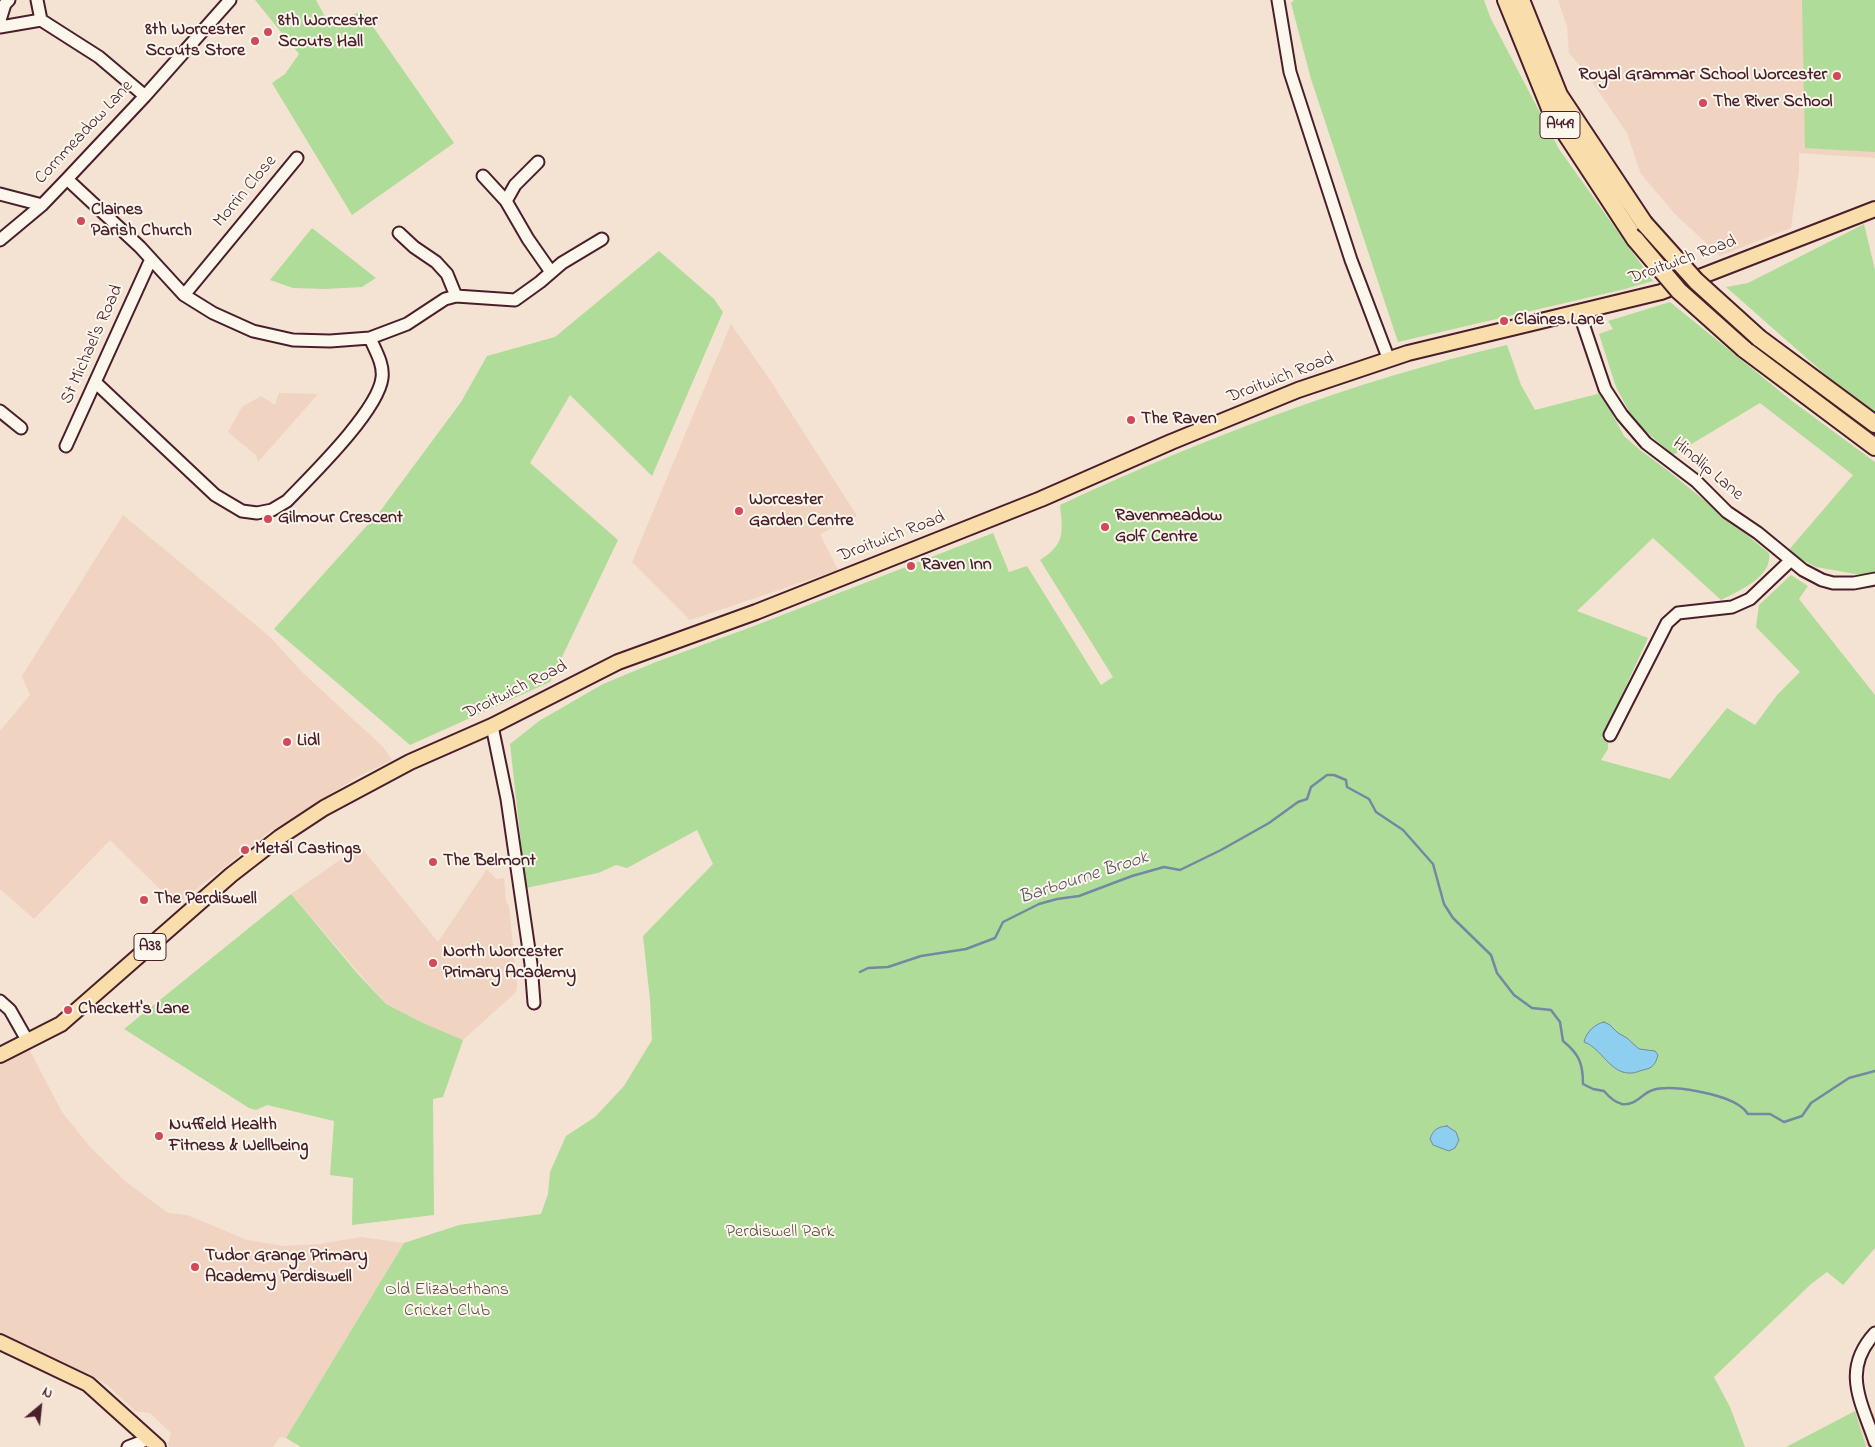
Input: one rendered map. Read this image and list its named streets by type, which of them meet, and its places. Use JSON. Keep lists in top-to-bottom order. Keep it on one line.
{"streets":{"highway":["A449"],"main road":["Droitwich Road","A38"],"street":["Cornmeadow Lane","Morrin Close","St Michael's Road","Hindlip Lane"]},"crossings":[["Droitwich Road","Hindlip Lane"]],"water":["Barbourne Brook"],"parks":["Perdiswell Park","Old Elizabethans Cricket Club"],"places":["8th Worcester Scouts Hall","8th Worcester Scouts Store","Royal Grammar School Worcester","The River School","Claines Parish Church","Claines Lane","The Raven","Worcester Garden Centre","Gilmour Crescent","Ravenmeadow Golf Centre","Raven Inn","Lidl","Metal Castings","The Belmont","The Perdiswell","North Worcester Primary Academy","Checkett's Lane","Nuffield Health Fitness & Wellbeing","Tudor Grange Primary Academy Perdiswell"],"north":"top right"}
